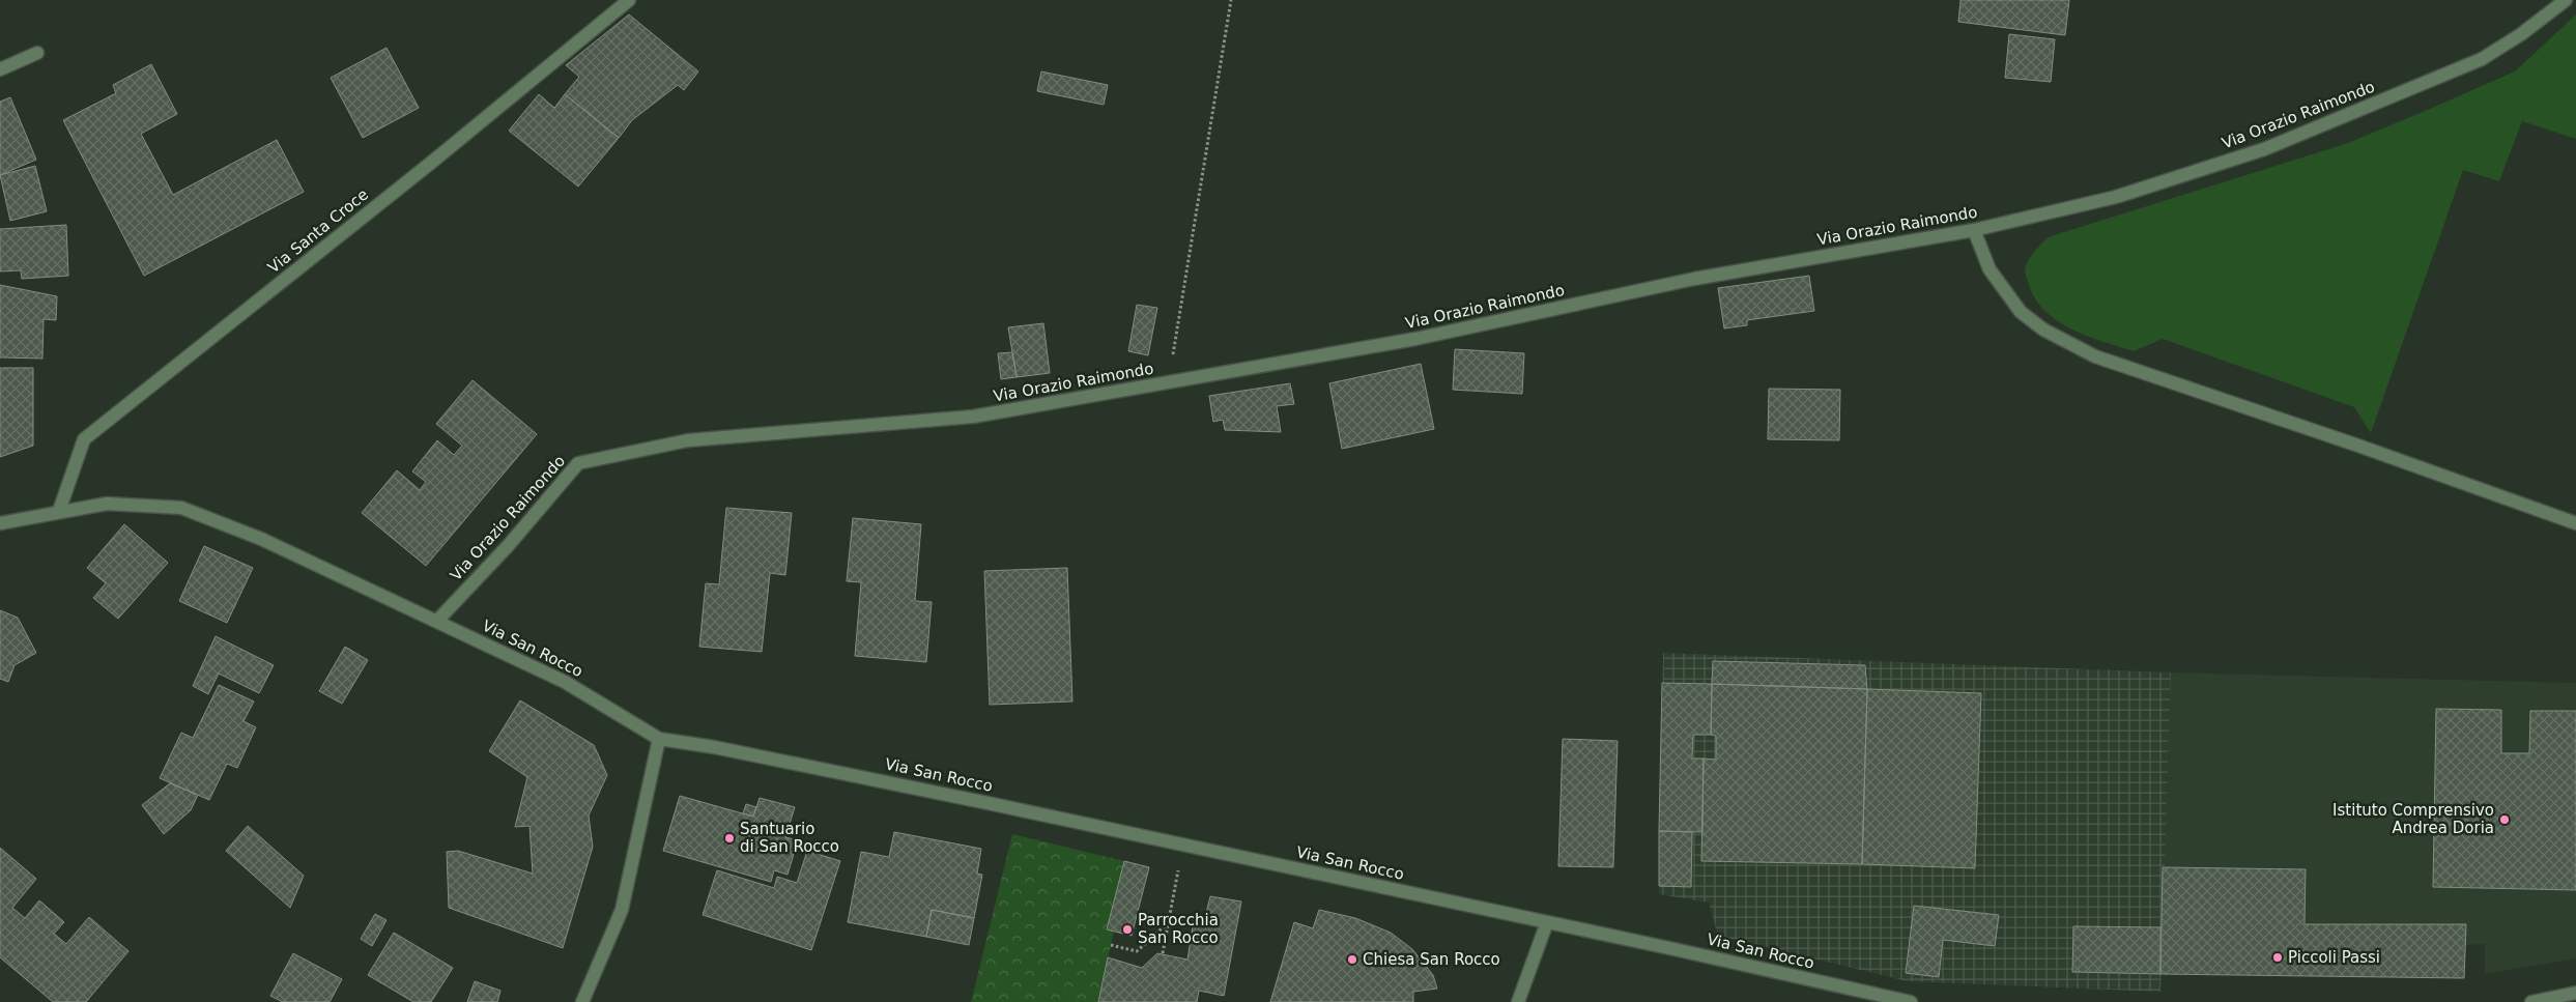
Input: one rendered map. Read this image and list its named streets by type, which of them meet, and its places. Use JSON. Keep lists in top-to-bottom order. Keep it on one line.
{"streets":{"street":["Via Orazio Raimondo","Via Santa Croce","Via San Rocco"]},"crossings":[["Via Orazio Raimondo","Via San Rocco"],["Via Santa Croce","Via San Rocco"]],"places":["Istituto Comprensivo Andrea Doria","Santuario di San Rocco","Parrocchia San Rocco","Piccoli Passi","Chiesa San Rocco"]}
